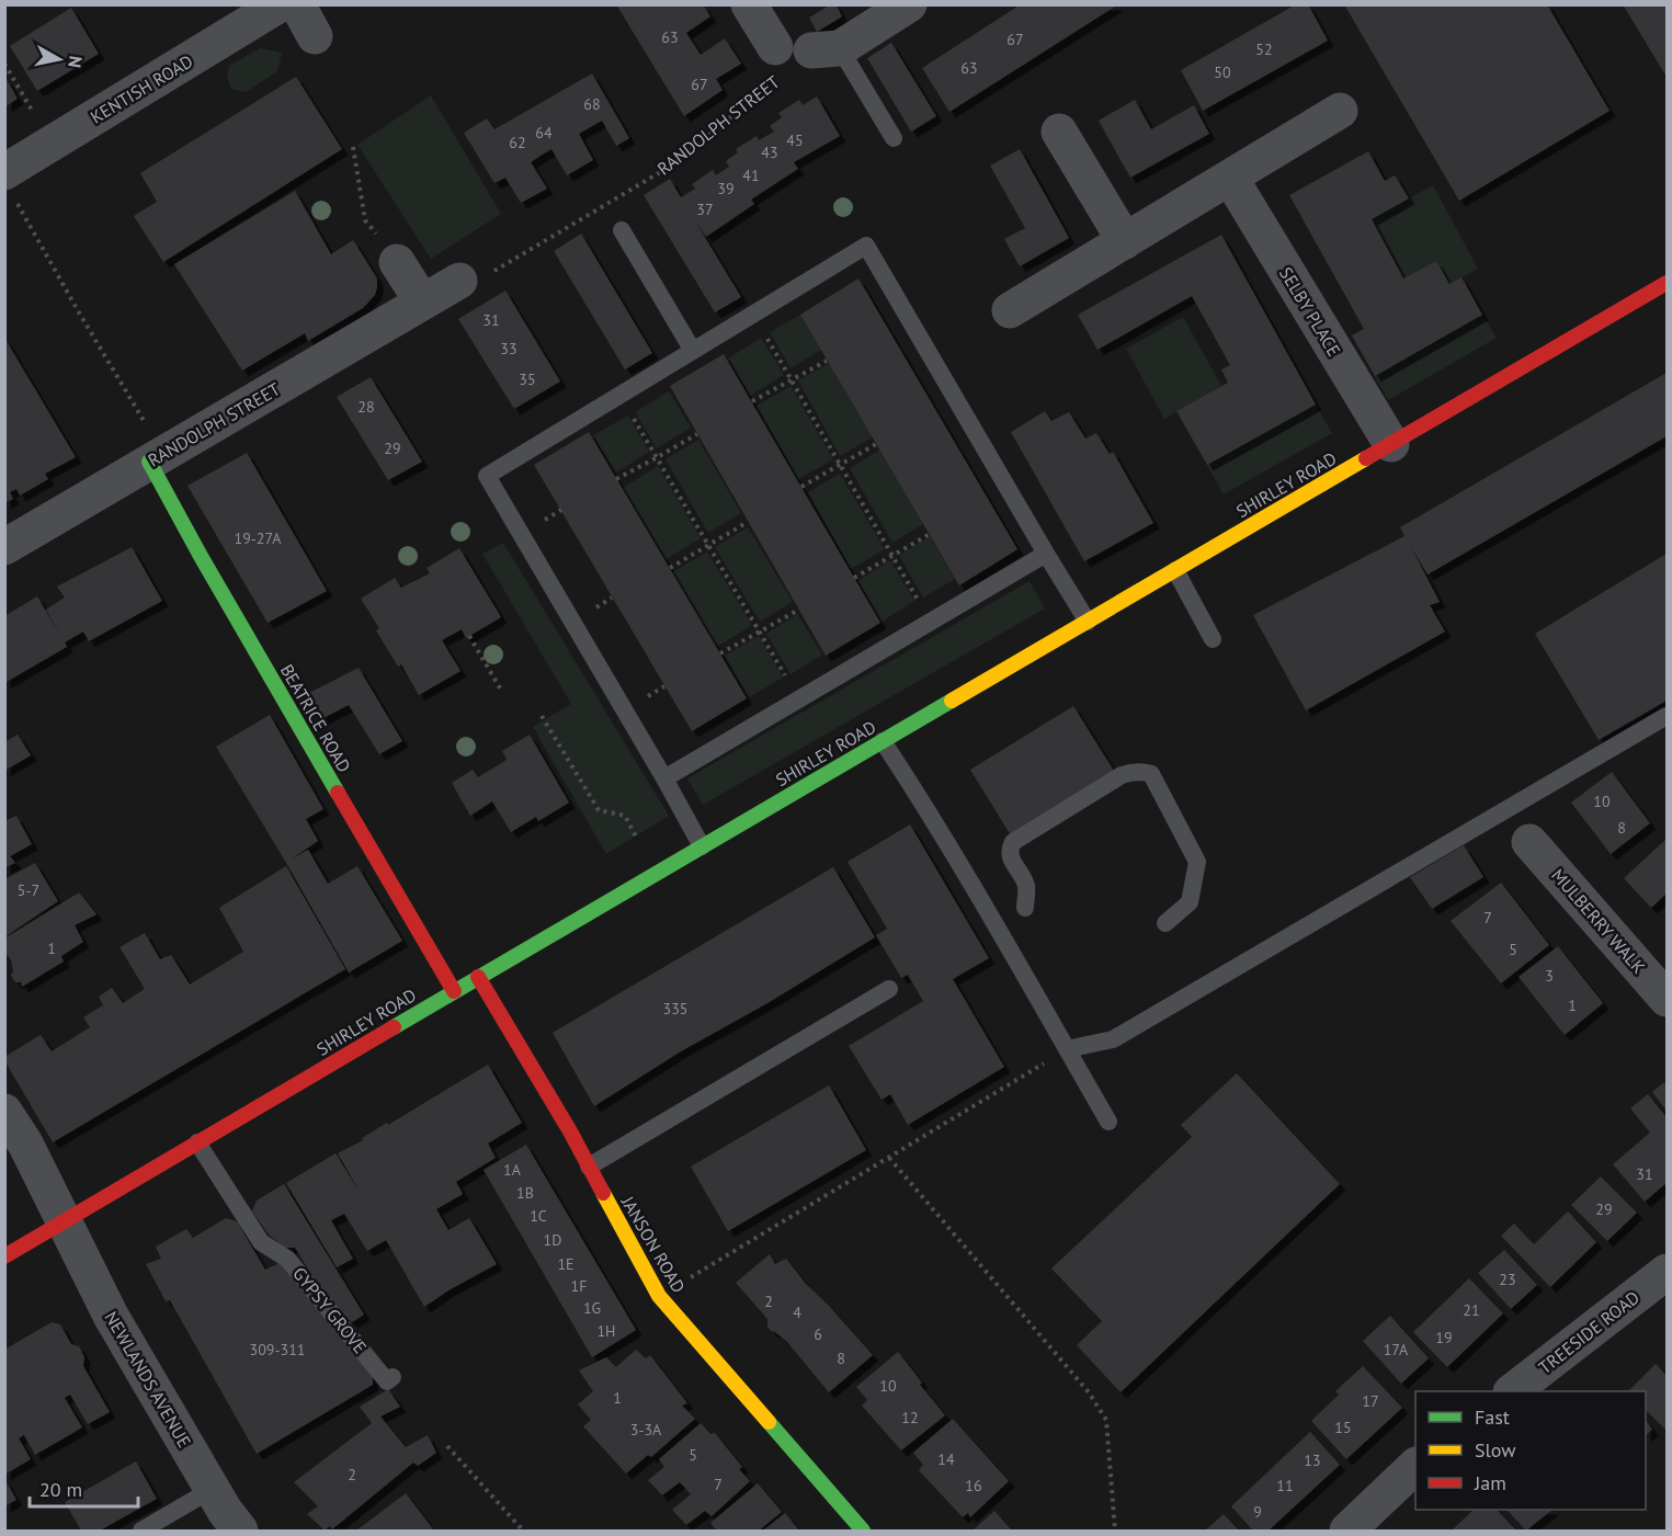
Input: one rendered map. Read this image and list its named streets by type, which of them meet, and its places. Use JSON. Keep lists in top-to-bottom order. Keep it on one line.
{"streets":{"main road":["SHIRLEY ROAD","BEATRICE ROAD","JANSON ROAD"],"street":["KENTISH ROAD","RANDOLPH STREET","SELBY PLACE","MULBERRY WALK","TREESIDE ROAD","NEWLANDS AVENUE"],"lane":["GYPSY GROVE"]},"crossings":[["RANDOLPH STREET","BEATRICE ROAD"],["SELBY PLACE","SHIRLEY ROAD"],["SHIRLEY ROAD","BEATRICE ROAD"],["SHIRLEY ROAD","JANSON ROAD"],["SHIRLEY ROAD","GYPSY GROVE"],["SHIRLEY ROAD","NEWLANDS AVENUE"]],"house_numbers":["63","67","52","63","50","67","68","64","45","62","43","41","39","37","31","33","35","28","29","19-27A","10","8","5-7","7","1","5","3","1","335","1A","31","1B","29","1C","1D","1E","23","1F","2","1G","21","4","1H","6","19","309-311","17A","8","10","1","17","12","15","3-3A","5","14","13","2","7","16","11","9"],"legend":["Fast","Slow","Jam"],"scale_bar":"20 m","north":"right"}
